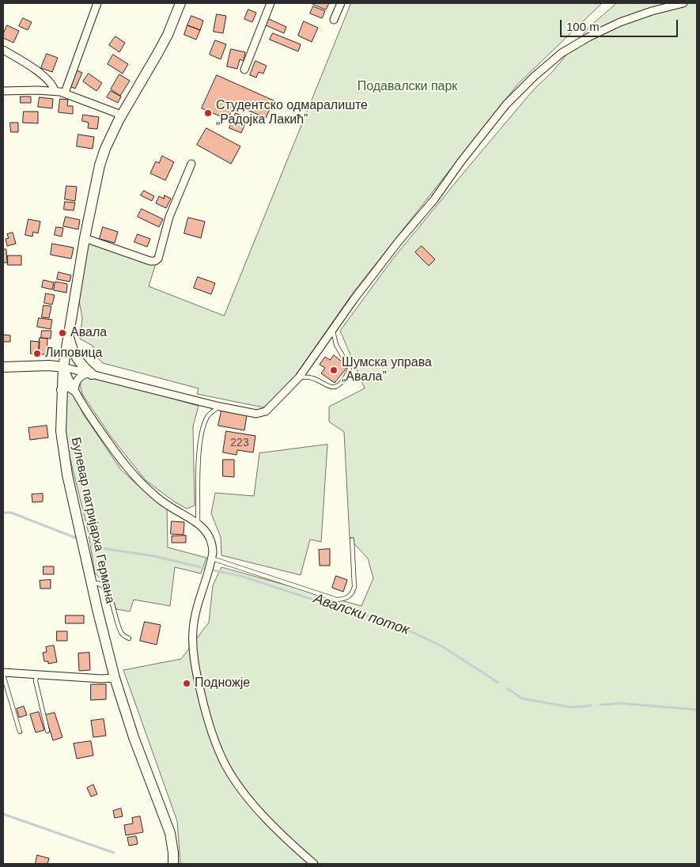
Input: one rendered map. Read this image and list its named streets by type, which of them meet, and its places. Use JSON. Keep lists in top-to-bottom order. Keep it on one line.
{"streets":{"main road":["Булевар патријарха Германа"]},"water":["Авалски поток"],"parks":["Подавалски парк"],"places":["Студентско одмаралиште „Радојка Лакић”","Авала","Липовица","Шумска управа „Авала”","Подножје"],"house_numbers":["223"],"scale_bar":"100 m"}
